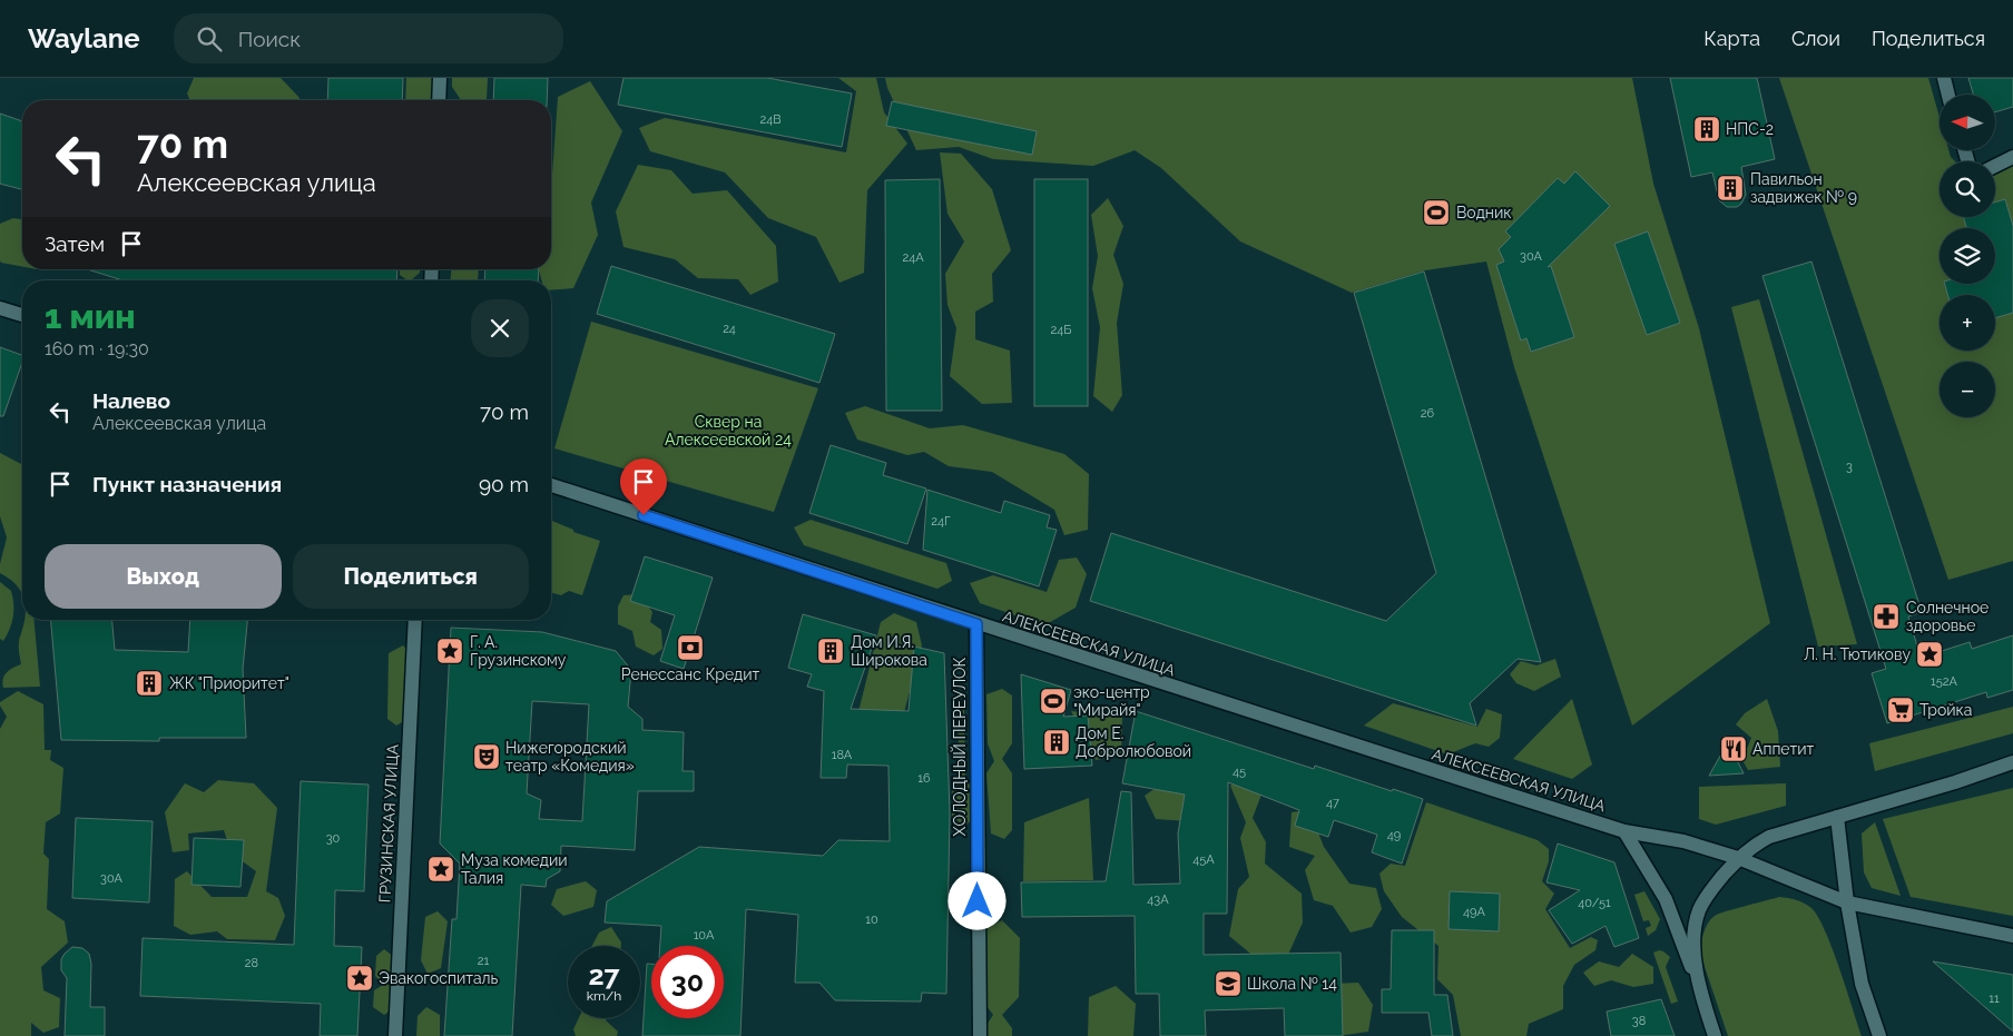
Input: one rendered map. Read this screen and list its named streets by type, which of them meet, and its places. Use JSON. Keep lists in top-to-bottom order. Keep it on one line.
{"streets":{"street":["АЛЕКСЕЕВСКАЯ УЛИЦА","ХОЛОДНЫЙ ПЕРЕУЛОК","ГРУЗИНСКАЯ УЛИЦА"]},"crossings":[["АЛЕКСЕЕВСКАЯ УЛИЦА","ХОЛОДНЫЙ ПЕРЕУЛОК"]],"parks":["Сквер на Алексеевской 24"],"places":{"building":["НПС-2","Павильон задвижек № 9","Дом И.Я. Широкова","ЖК \"Приоритет\"","Дом Е. Добролюбовой"],"sports":["Водник","эко-центр \"Мирайя\""],"pharmacy":["Солнечное здоровье"],"bank":["Ренессанс Кредит"],"place":["Г. А. Грузинскому","Л. Н. Тютикову","Муза комедии Талия","Эвакогоспиталь"],"supermarket":["Тройка"],"restaurant":["Аппетит"],"theatre":["Нижегородский театр «Комедия»"],"school or university":["Школа № 14"]},"house_numbers":["24В","30А","24А","24","24Б","26","3","24Г","152А","18А","45","16","47","49","30","45А","30А","43А","40/51","49А","10","10А","21","28","11","38"],"north":"left","page":{"header":"Waylane","search":"Поиск","nav":["Карта","Слои","Поделиться"],"map_buttons":["+","−"],"turn":["70 m","Алексеевская улица"],"then":"Затем","heading":["1 мин","160 m · 19:30"],"list":[{"name":"Налево","note":"Алексеевская улица","value":"70 m"},{"name":"Пункт назначения","value":"90 m"}],"buttons":["Выход","Поделиться"],"speed":"27 km/h","limit":"30"}}
